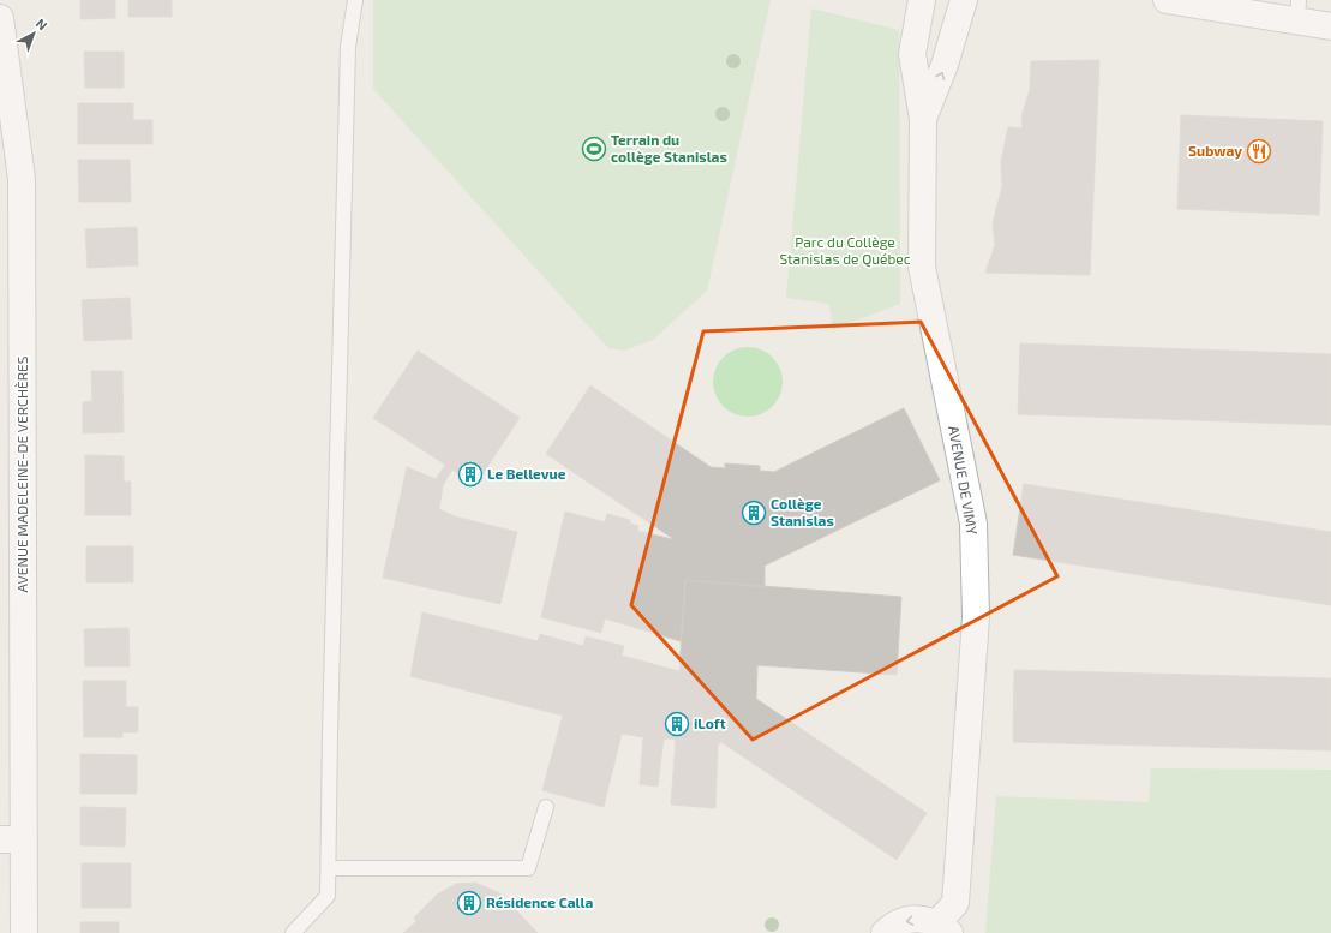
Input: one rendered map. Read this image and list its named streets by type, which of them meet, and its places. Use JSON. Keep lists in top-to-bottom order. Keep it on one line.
{"streets":{"street":["AVENUE MADELEINE-DE VERCHÈRES","AVENUE DE VIMY"]},"parks":["Parc du Collège Stanislas de Québec"],"places":{"sports":["Terrain du collège Stanislas"],"restaurant":["Subway"],"building":["Le Bellevue","Collège Stanislas","iLoft","Résidence Calla"]},"north":"top right"}
